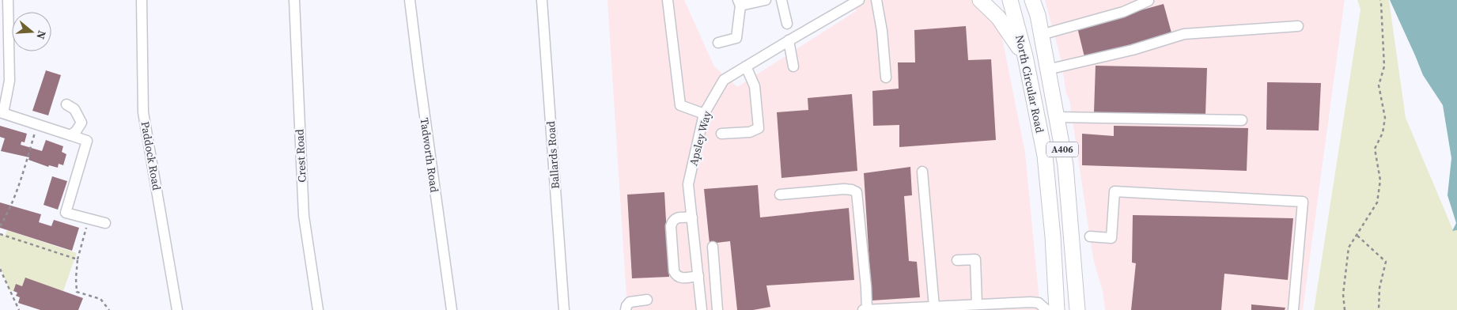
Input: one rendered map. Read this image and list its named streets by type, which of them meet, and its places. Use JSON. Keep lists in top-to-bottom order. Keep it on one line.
{"streets":{"highway":["North Circular Road","A406"],"street":["Apsley Way","Tadworth Road","Ballards Road","Paddock Road","Crest Road"]},"crossings":[["North Circular Road","A406"]],"north":"right"}
